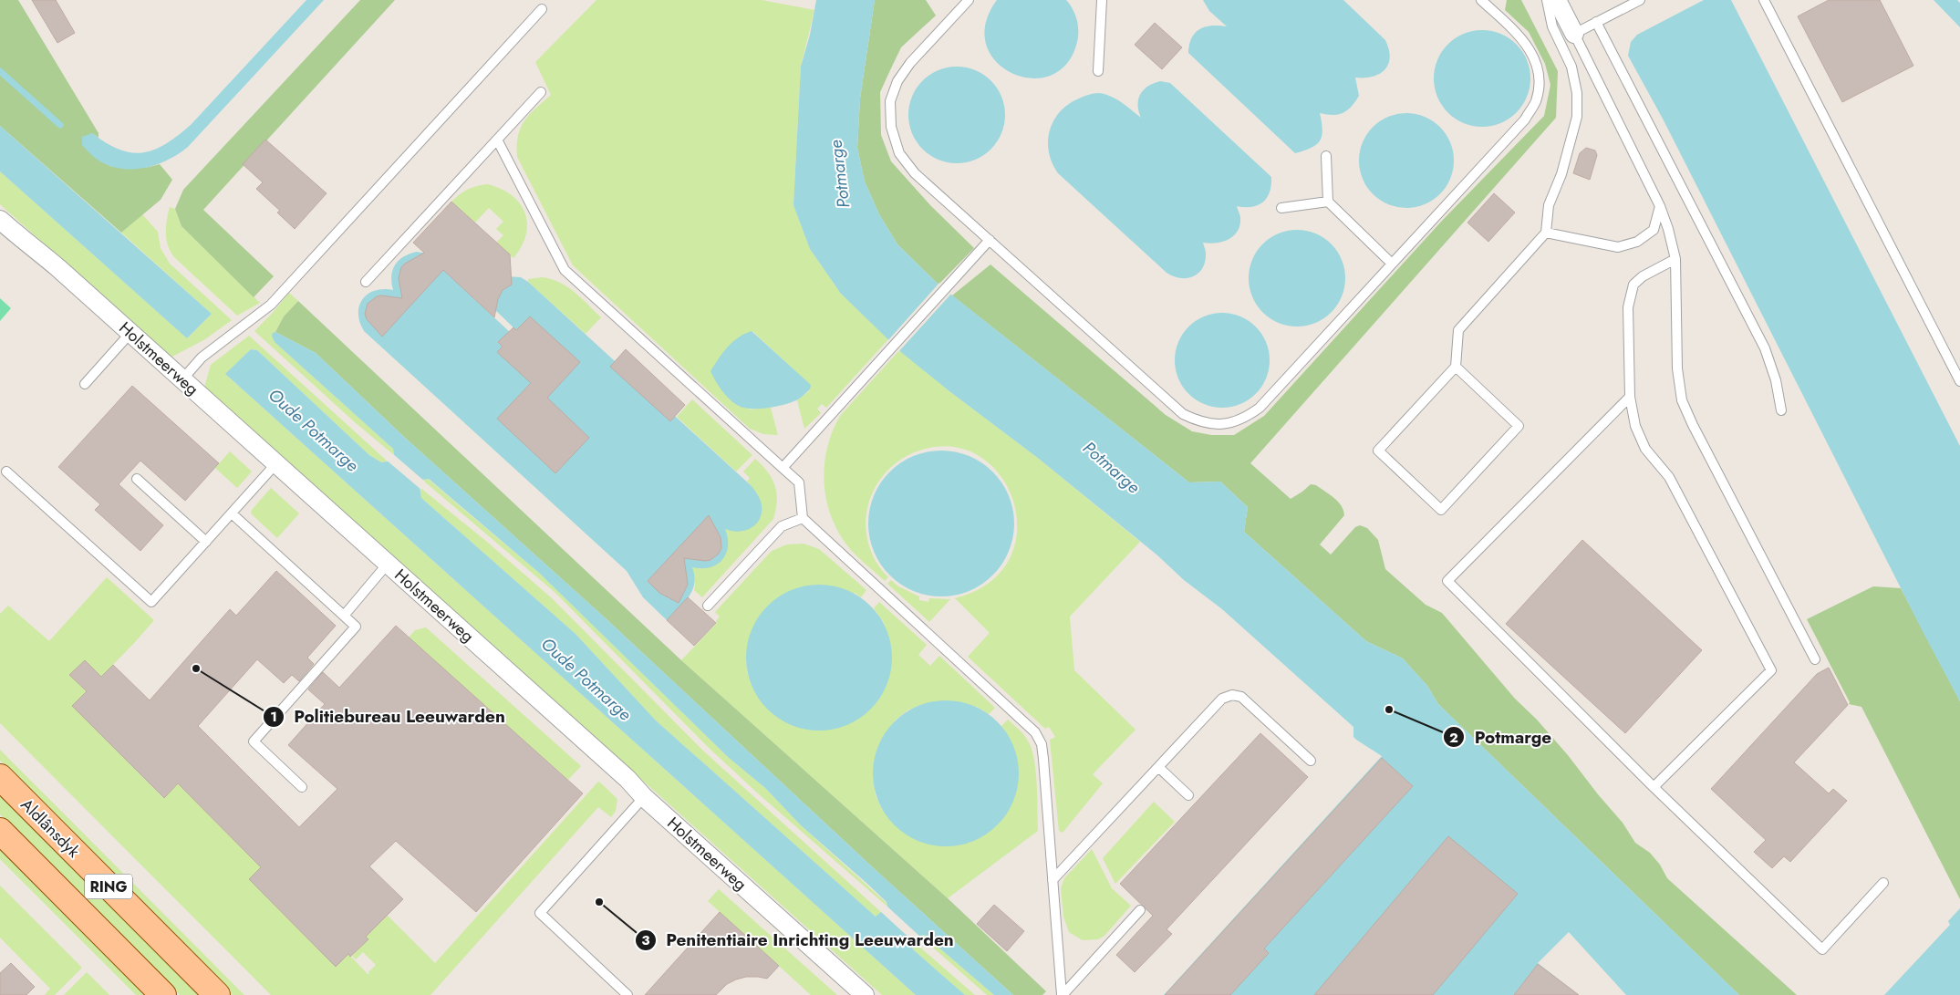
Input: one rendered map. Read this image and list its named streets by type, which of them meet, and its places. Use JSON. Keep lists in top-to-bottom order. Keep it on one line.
{"streets":{"main road":["Aldlânsdyk","RING"],"street":["Holstmeerweg"]},"water":["Potmarge","Oude Potmarge"],"places":["Politiebureau Leeuwarden","Potmarge","Penitentiaire Inrichting Leeuwarden"]}
